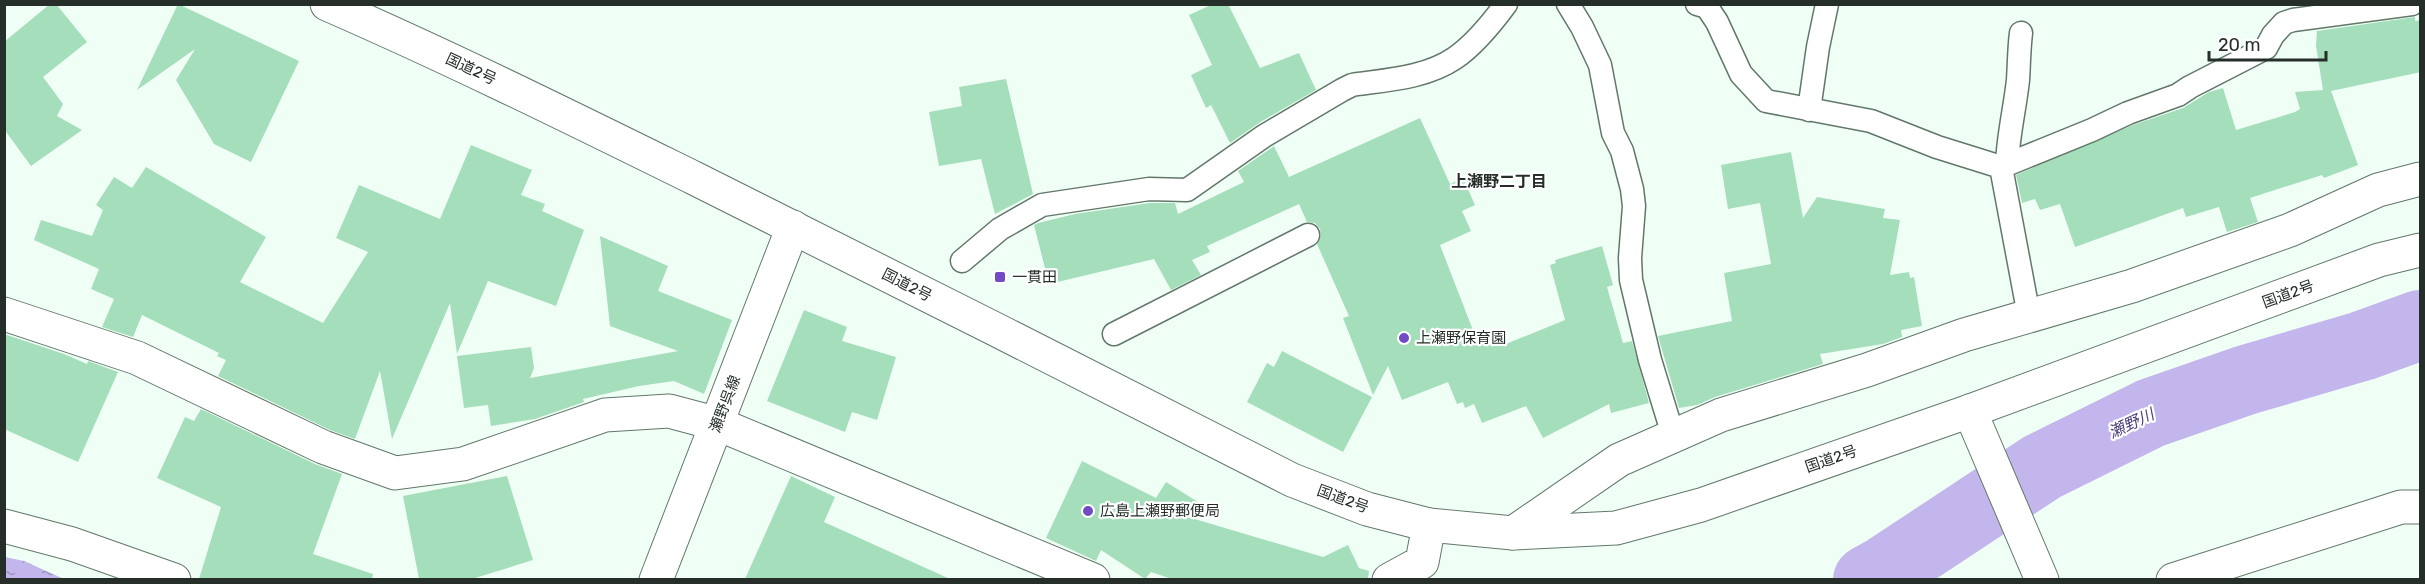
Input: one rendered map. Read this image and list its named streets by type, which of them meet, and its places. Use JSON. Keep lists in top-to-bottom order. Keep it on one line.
{"streets":{"main road":["国道2号","瀬野呉線"]},"crossings":[["国道2号","瀬野呉線"]],"districts":["上瀬野二丁目"],"water":["瀬野川"],"places":{"transit":["一貫田"],"other":["上瀬野保育園","広島上瀬野郵便局"]},"scale_bar":"20 m"}
